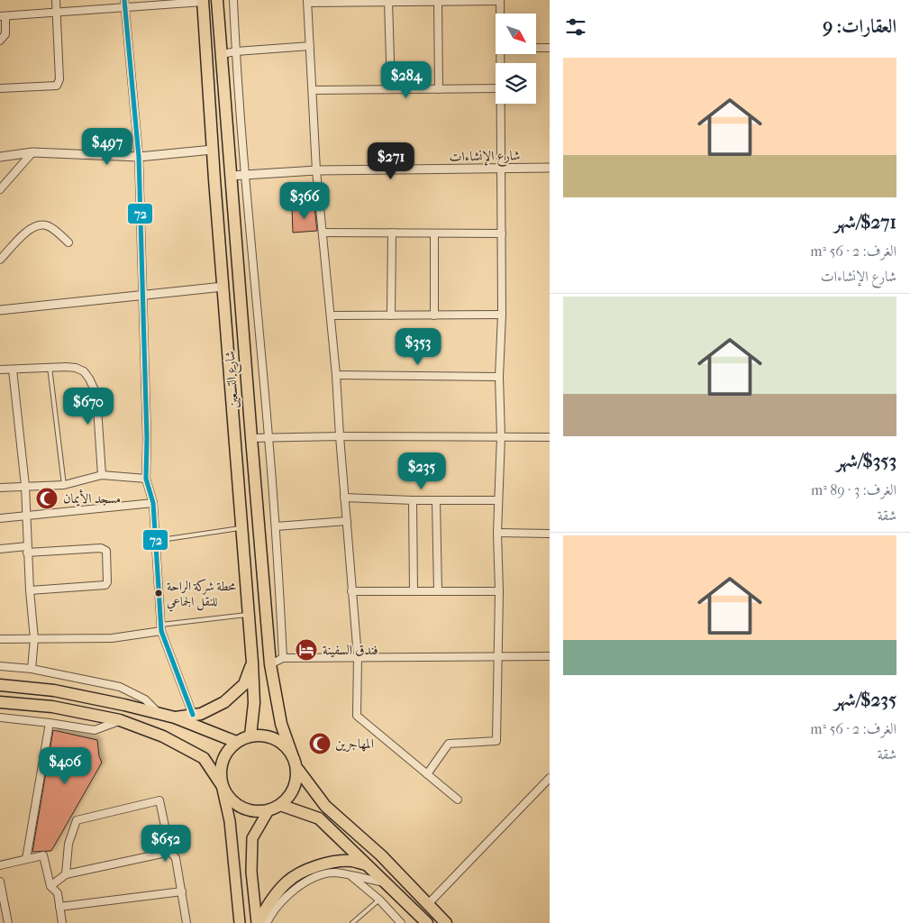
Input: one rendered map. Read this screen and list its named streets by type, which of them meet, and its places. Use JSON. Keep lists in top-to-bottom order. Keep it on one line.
{"streets":{"highway":["شارع التسعين"],"street":["شارع الإنشاءات"]},"crossings":[["شارع الإنشاءات","شارع التسعين"]],"places":{"mosque":["مسجد الأيمان","المهاجرين"],"other":["محطة شركة الراحة للنقل الجماعي"],"hotel":["فندق السفينة"]},"lines":["transit line 72"],"north":"bottom right","page":{"heading":"العقارات: 9","list":[{"name":"$271/شهر","note":"الغرف: 2 · 56 m² · شارع الإنشاءات"},{"name":"$353/شهر","note":"الغرف: 3 · 89 m² · شقة"},{"name":"$235/شهر","note":"الغرف: 2 · 56 m² · شقة"}],"price":["$284","$497","$271","$366","$353","$670","$235","$406","$652"]}}
